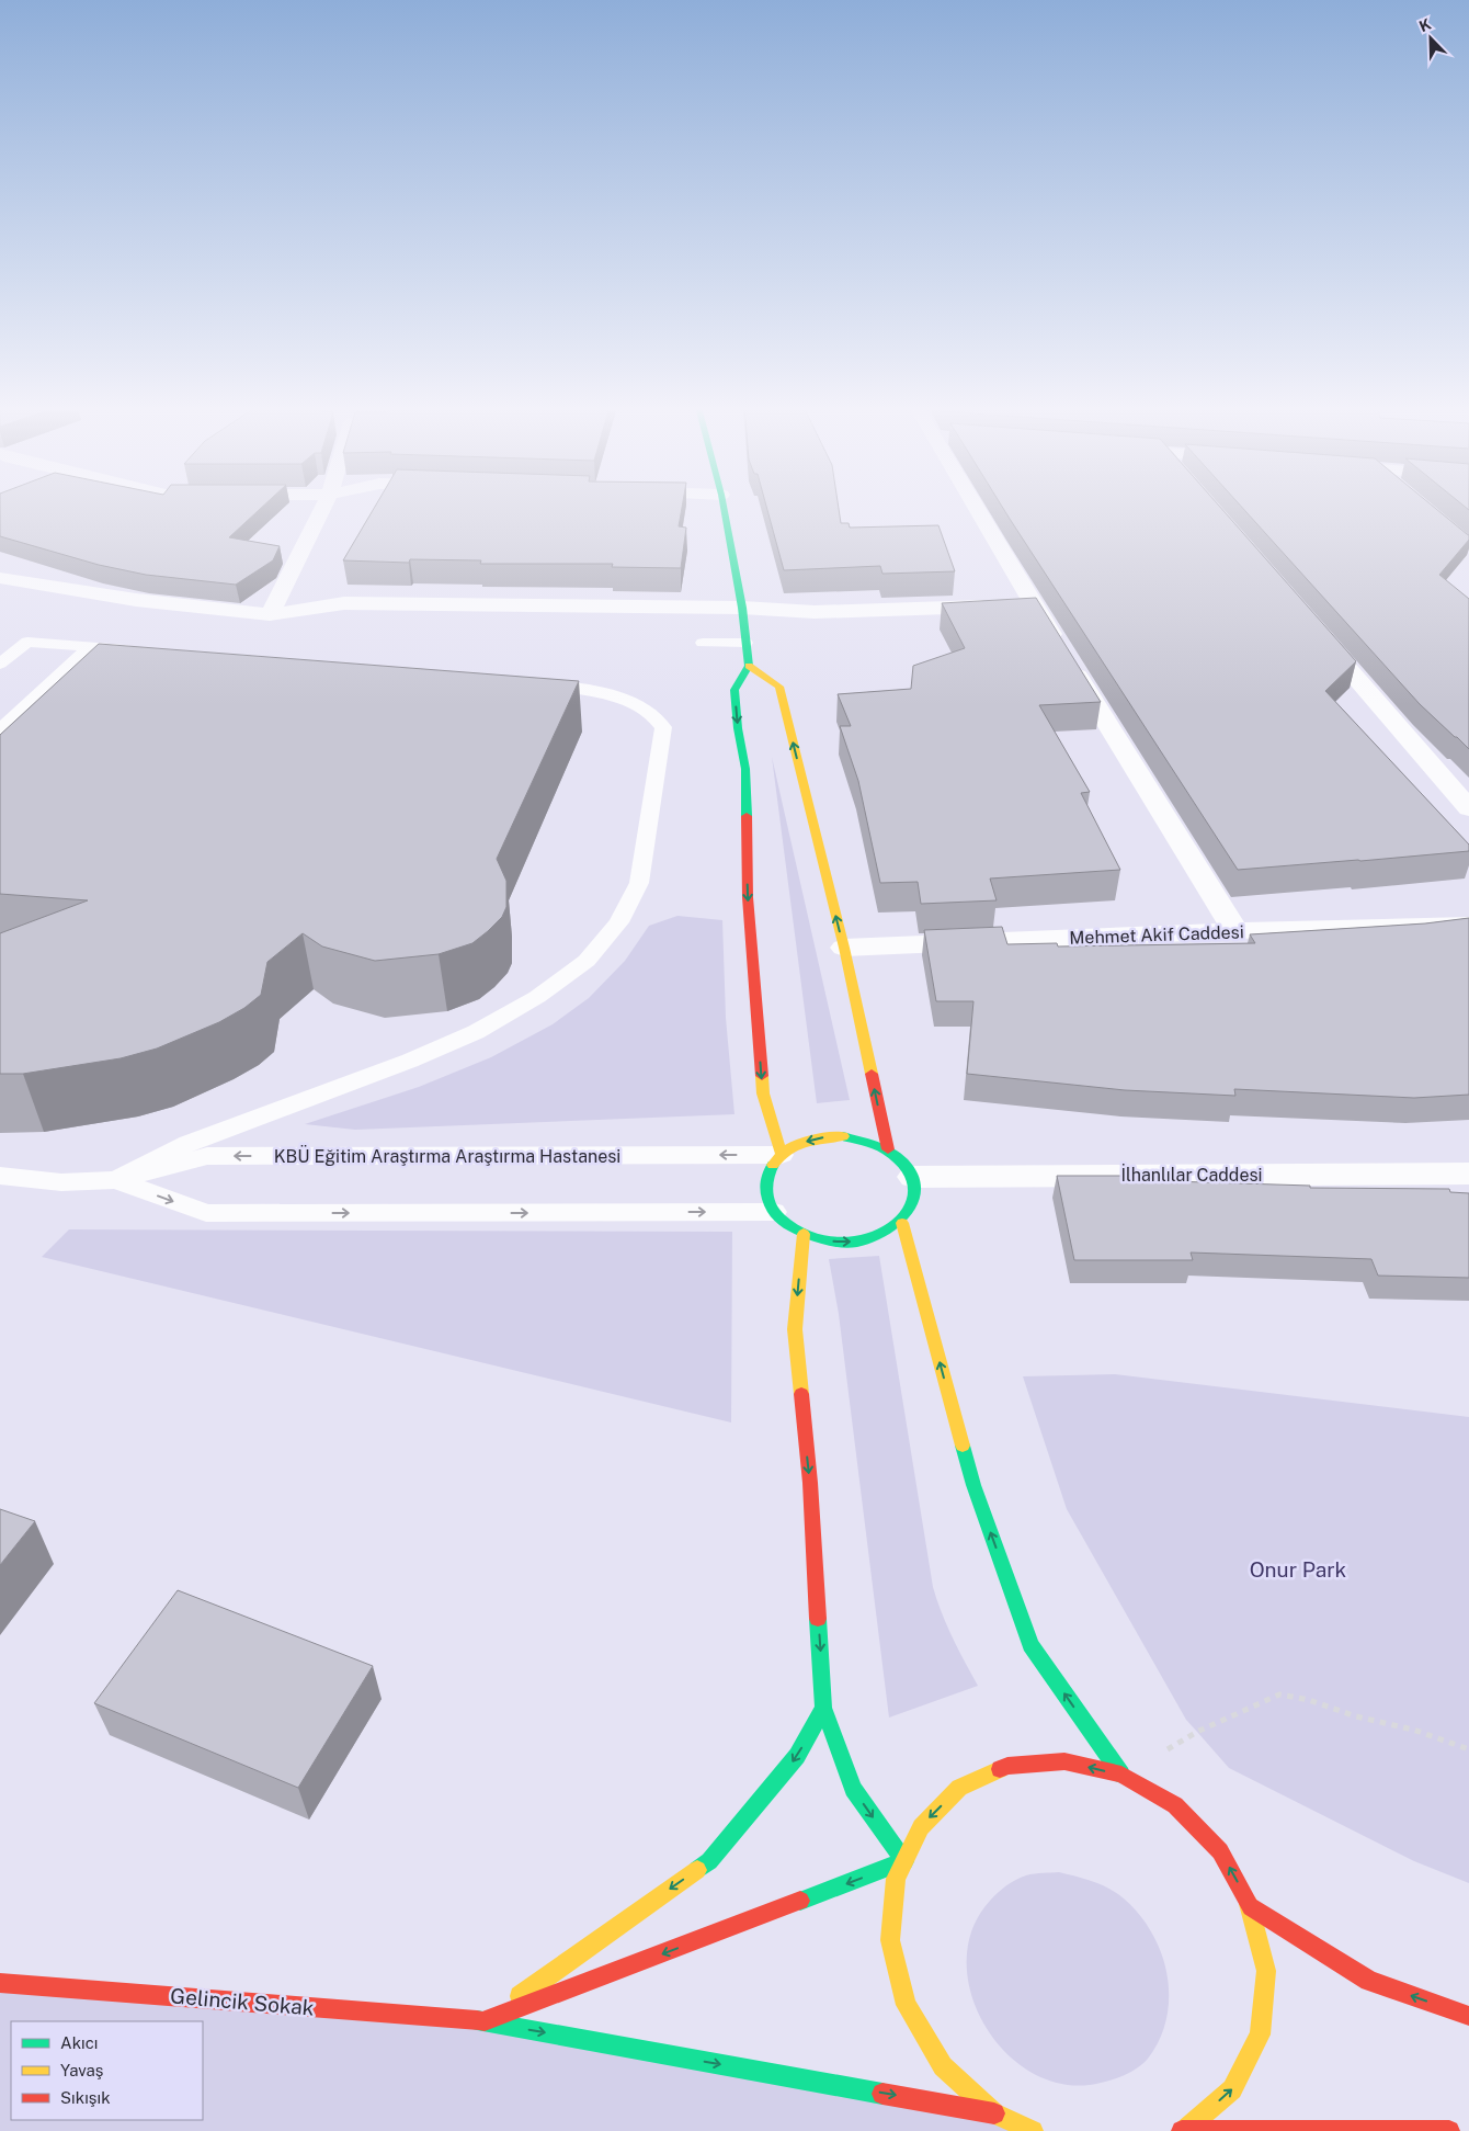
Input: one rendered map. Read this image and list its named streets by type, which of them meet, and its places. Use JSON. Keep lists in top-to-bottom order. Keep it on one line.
{"streets":{"street":["Mehmet Akif Caddesi","İlhanlılar Caddesi","Gelincik Sokak"],"lane":["KBÜ Eğitim Araştırma Araştırma Hastanesi"]},"crossings":[["KBÜ Eğitim Araştırma Araştırma Hastanesi","İlhanlılar Caddesi"]],"one_way":["Gelincik Sokak"],"parks":["Onur Park"],"legend":["Akıcı","Yavaş","Sıkışık"],"north":"top left"}
